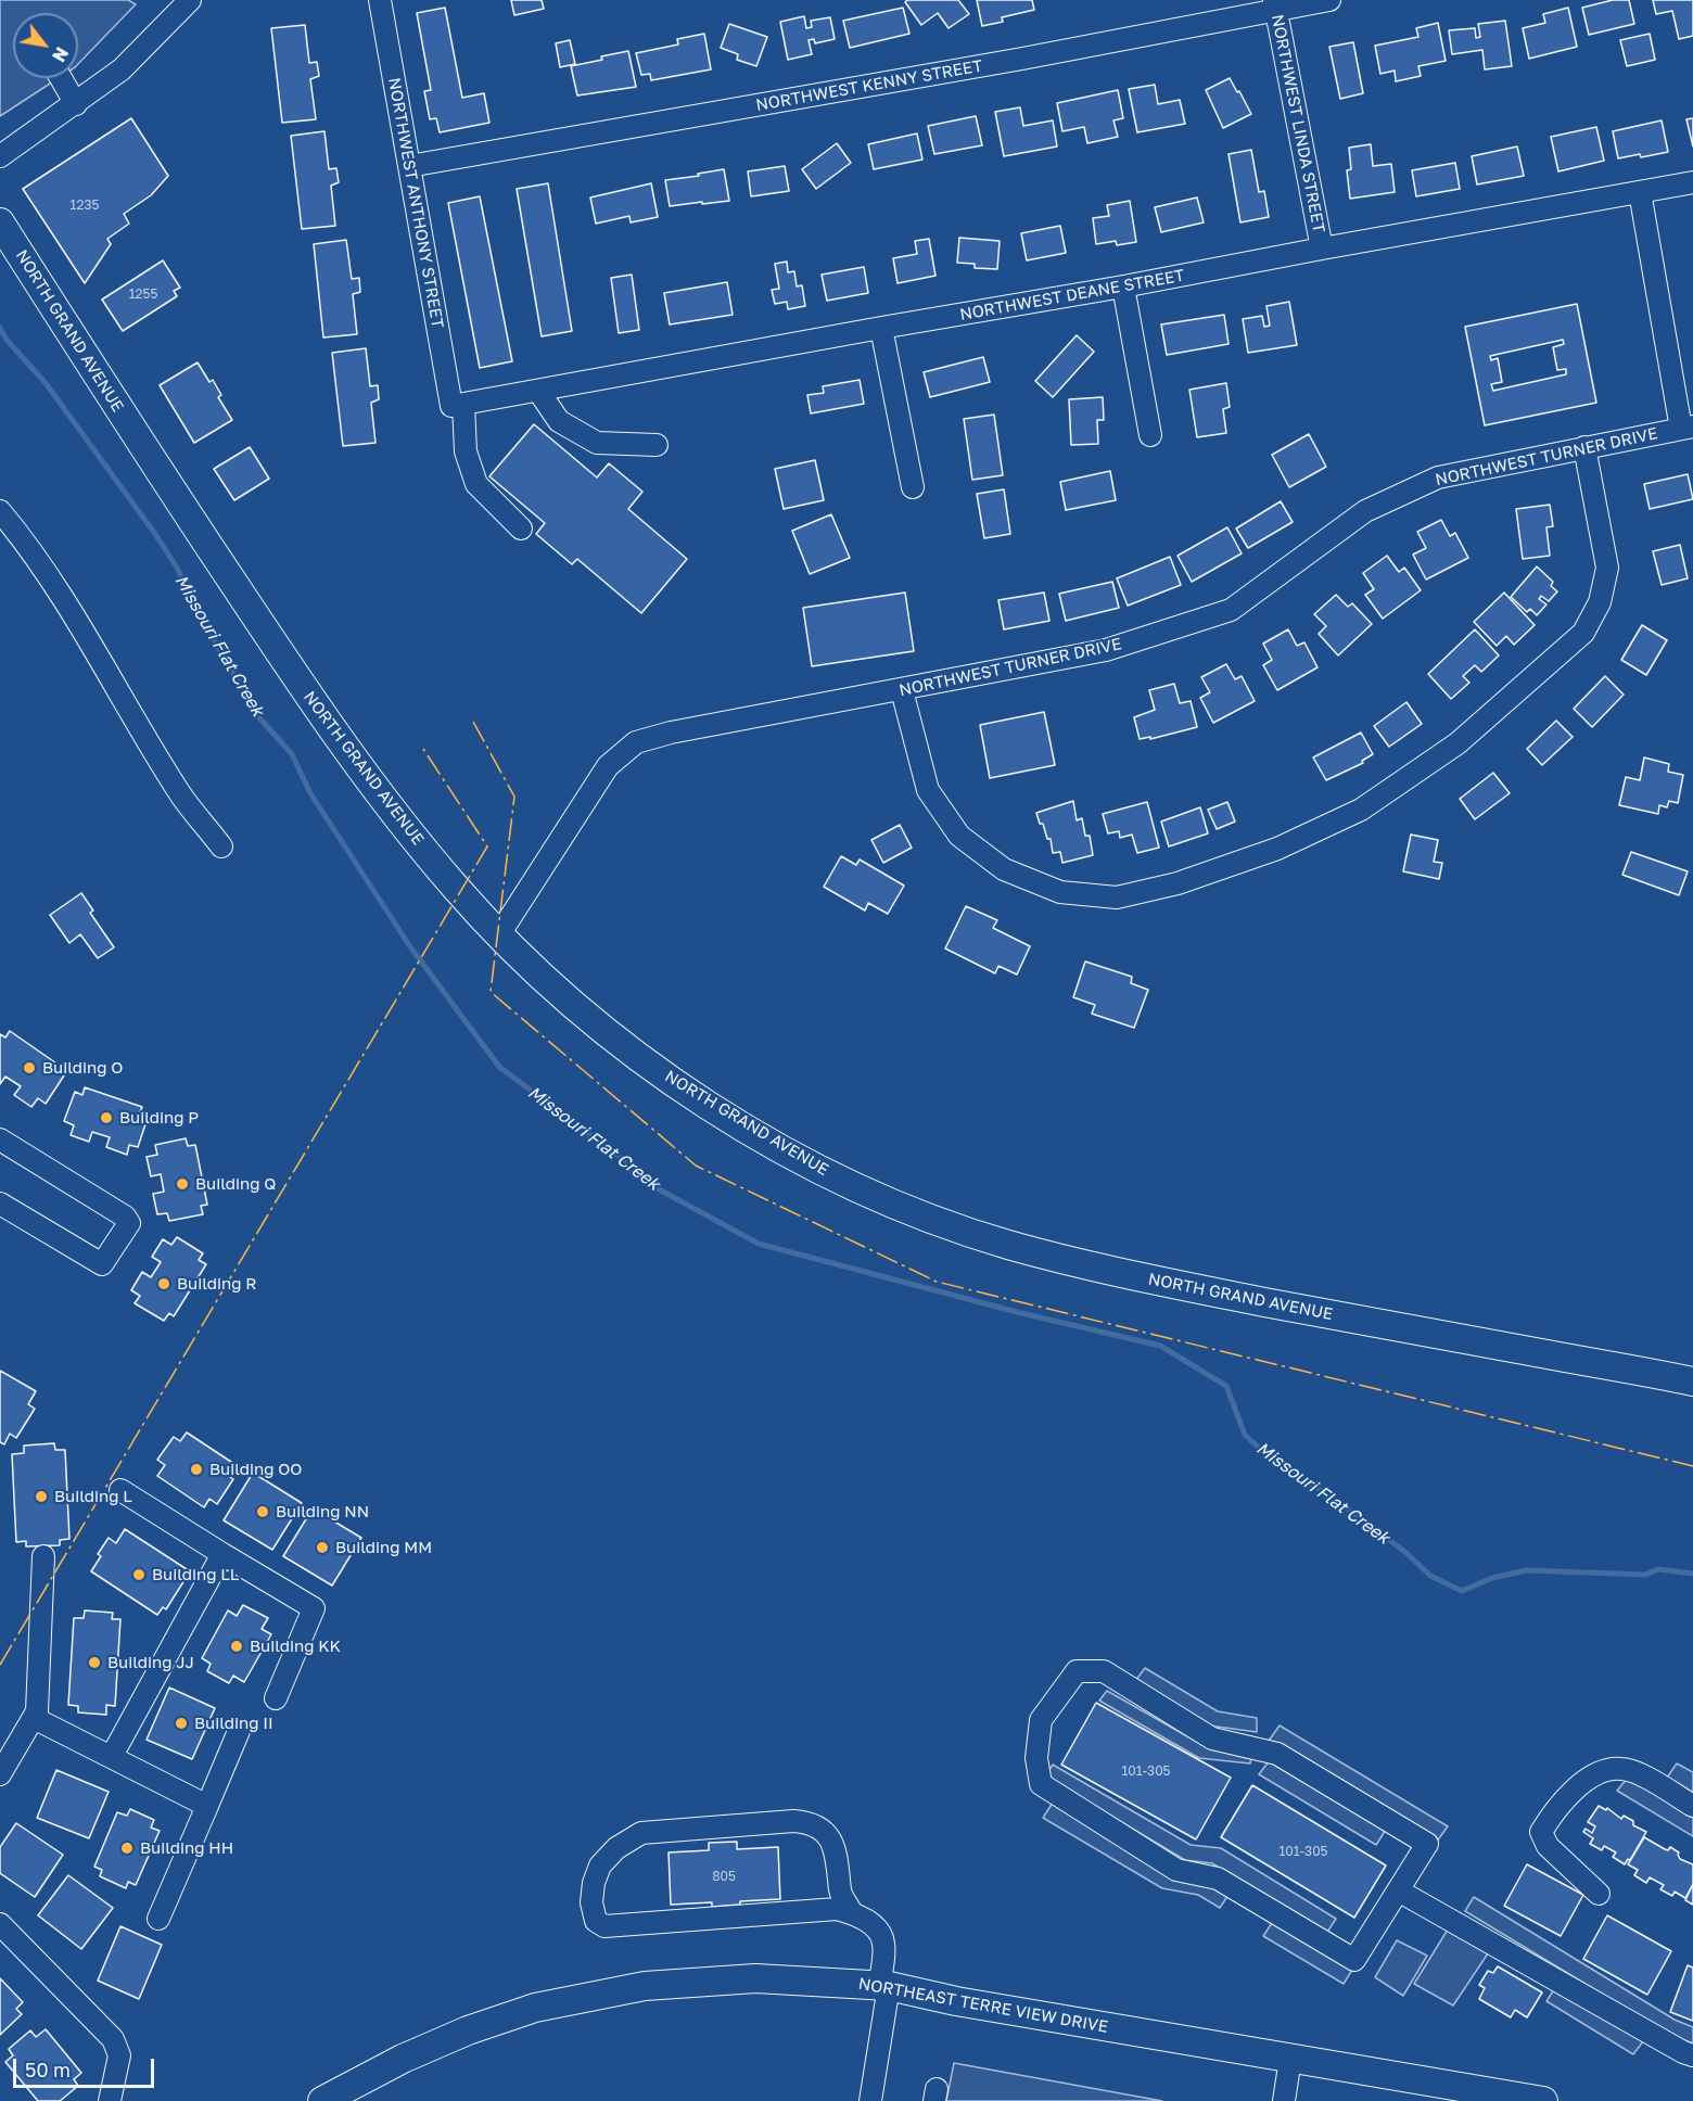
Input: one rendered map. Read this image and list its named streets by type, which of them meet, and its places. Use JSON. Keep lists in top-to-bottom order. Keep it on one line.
{"streets":{"main road":["NORTH GRAND AVENUE","NORTHEAST TERRE VIEW DRIVE"],"street":["NORTHWEST KENNY STREET","NORTHWEST LINDA STREET","NORTHWEST ANTHONY STREET","NORTHWEST DEANE STREET","NORTHWEST TURNER DRIVE"]},"crossings":[["NORTHWEST KENNY STREET","NORTHWEST LINDA STREET"],["NORTHWEST KENNY STREET","NORTHWEST ANTHONY STREET"],["NORTHWEST LINDA STREET","NORTHWEST DEANE STREET"],["NORTHWEST ANTHONY STREET","NORTHWEST DEANE STREET"],["NORTH GRAND AVENUE","NORTHWEST TURNER DRIVE"]],"water":["Missouri Flat Creek"],"places":["Building O","Building P","Building Q","Building R","Building OO","Building L","Building NN","Building MM","Building LL","Building KK","Building JJ","Building II","Building HH"],"house_numbers":["1235","1255","101-305","101-305","805"],"scale_bar":"50 m","north":"bottom right"}
